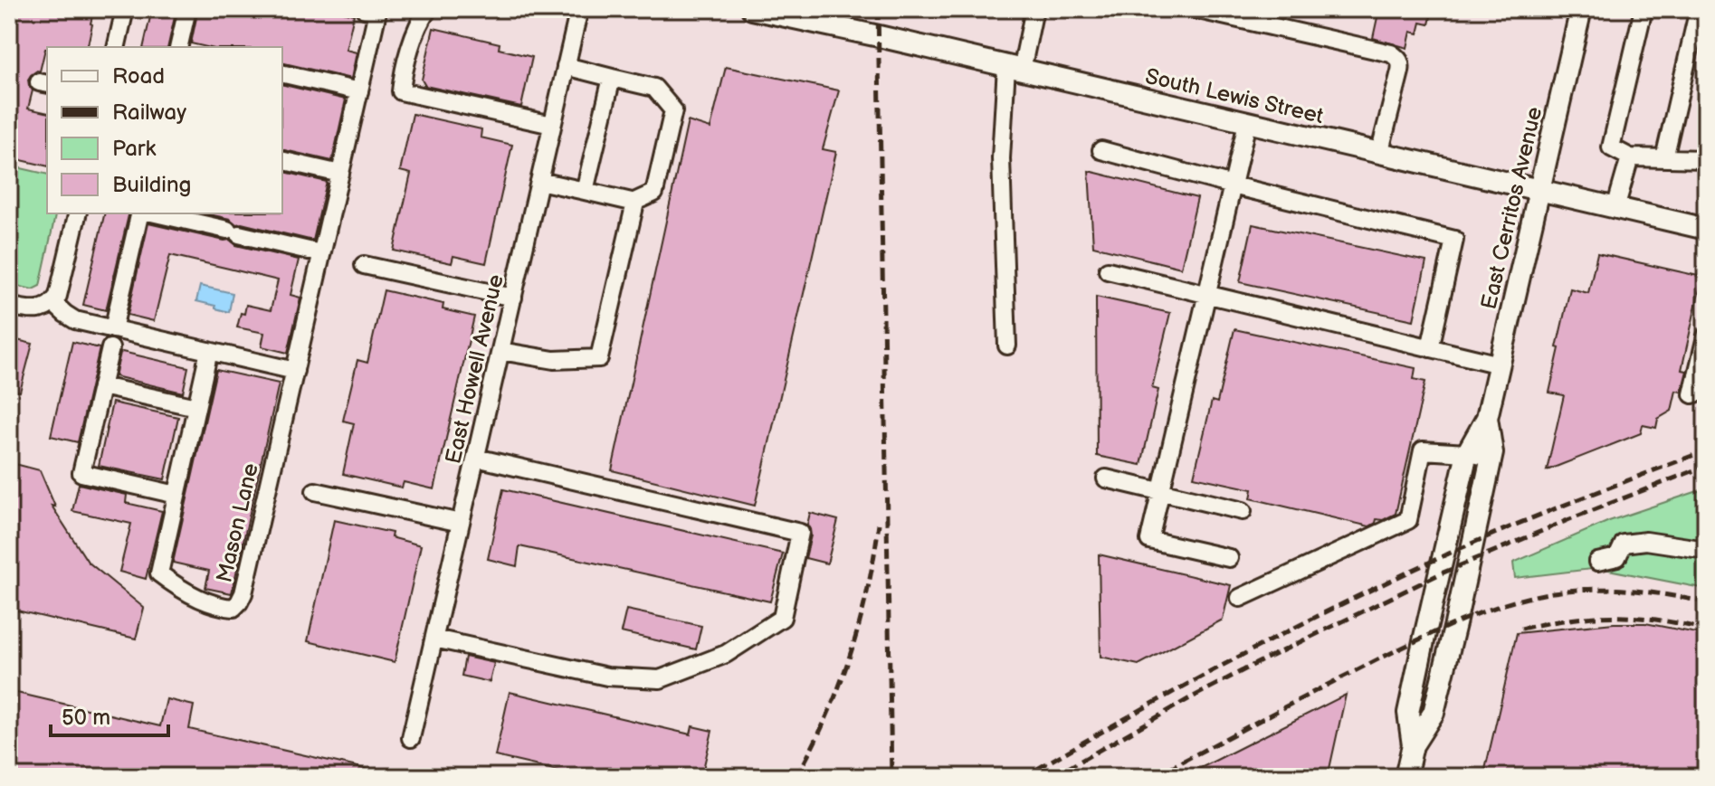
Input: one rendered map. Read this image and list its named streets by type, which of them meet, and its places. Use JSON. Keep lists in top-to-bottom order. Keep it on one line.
{"streets":{"main road":["South Lewis Street","East Cerritos Avenue"],"street":["East Howell Avenue","Mason Lane"]},"crossings":[["South Lewis Street","East Cerritos Avenue"]],"legend":["Road","Railway","Park","Building"],"scale_bar":"50 m"}
